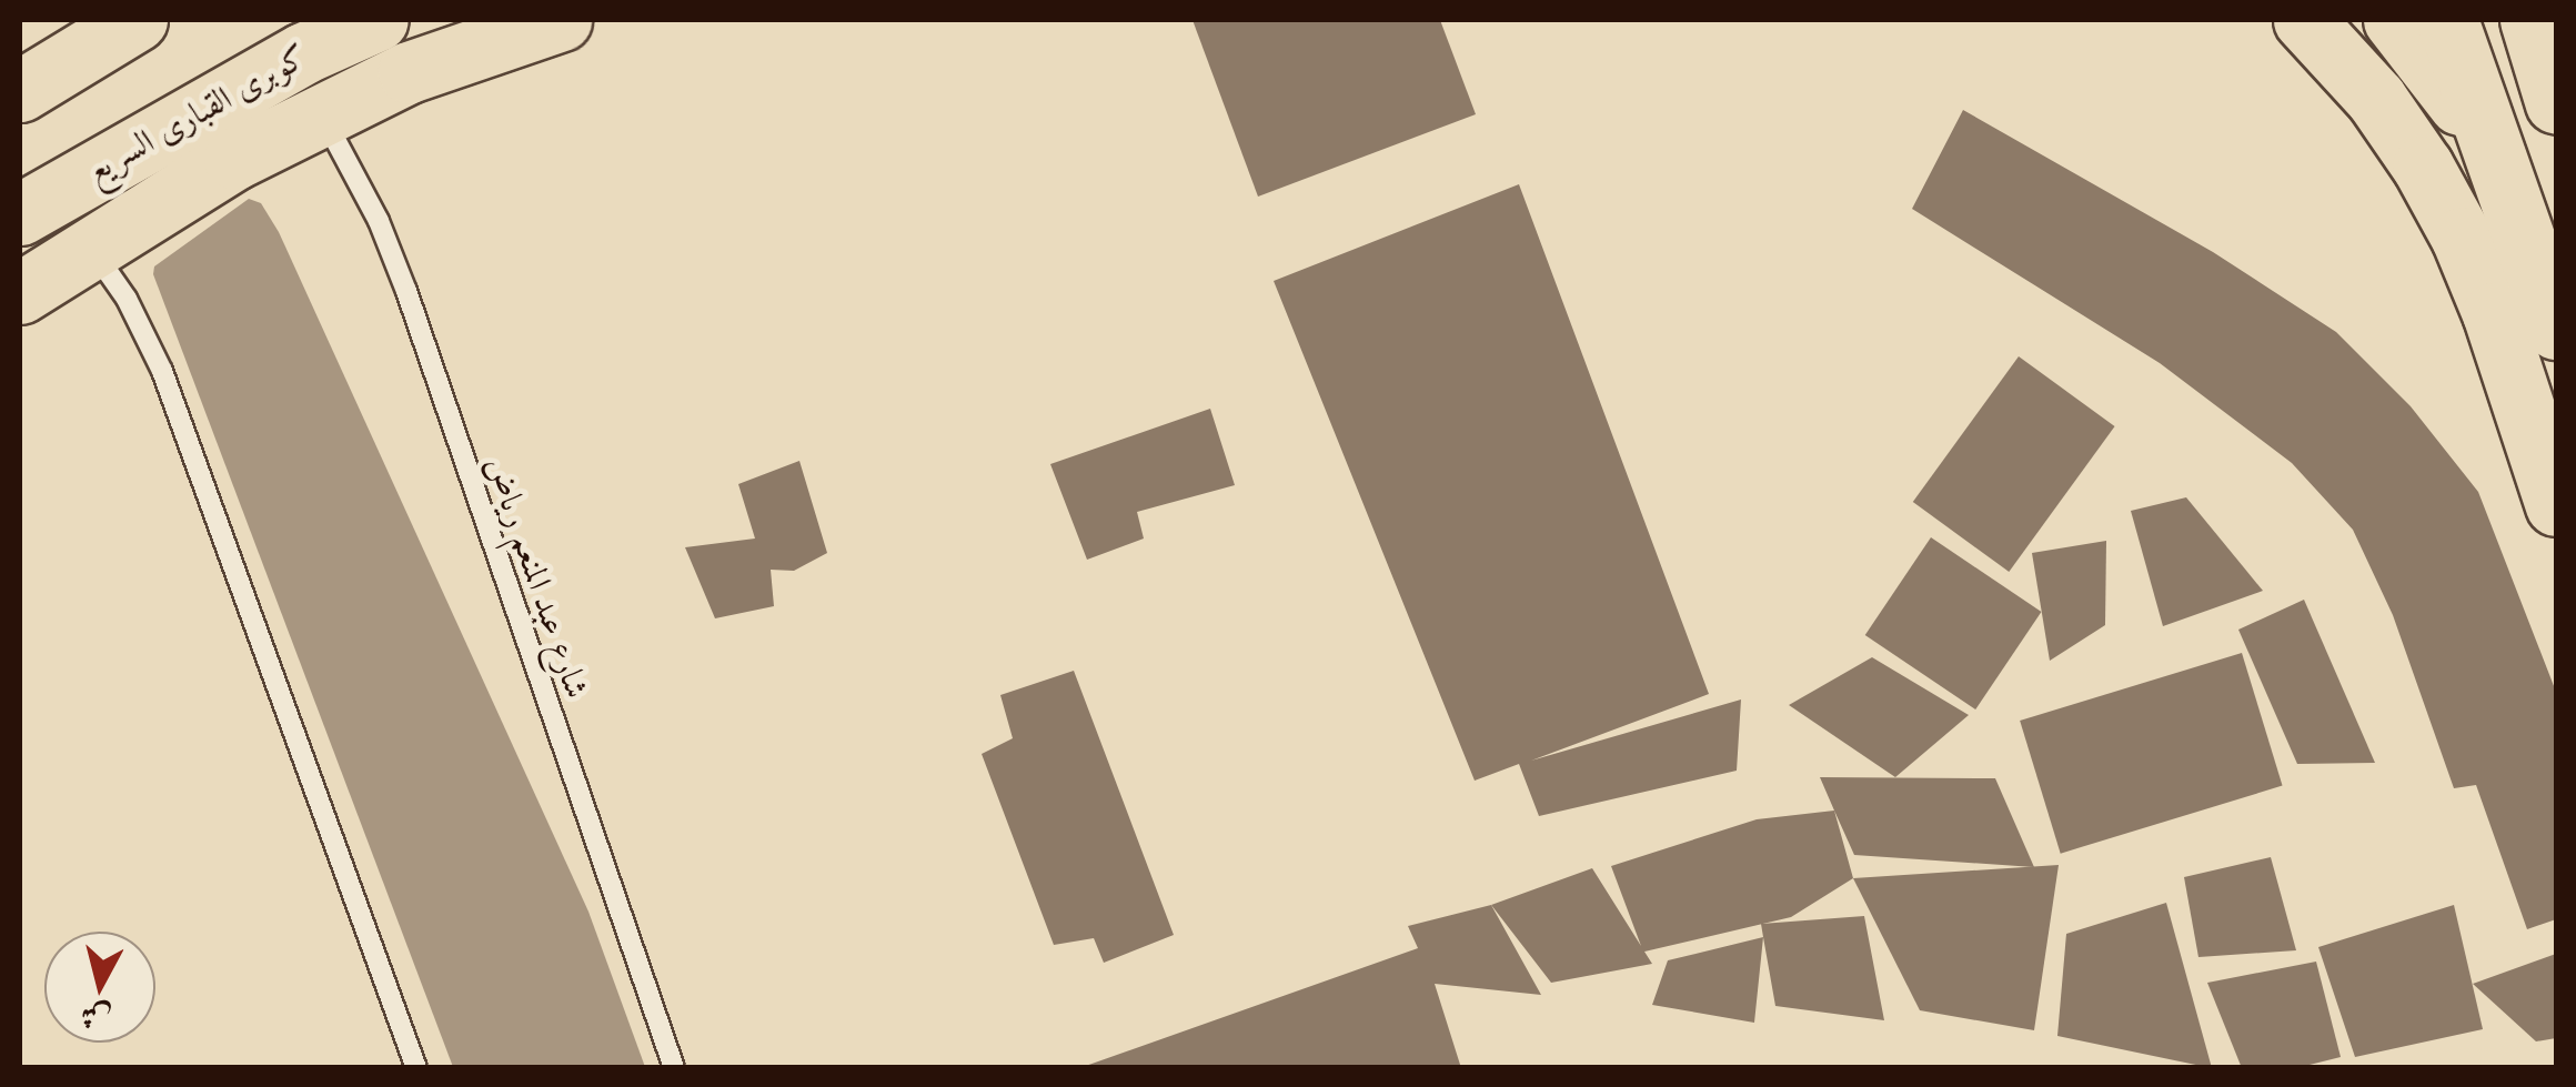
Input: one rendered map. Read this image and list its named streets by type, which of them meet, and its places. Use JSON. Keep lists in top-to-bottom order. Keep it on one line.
{"streets":{"highway":["كوبرى القبارى السريع"],"lane":["شارع عبد المنعم رياض"]},"north":"bottom"}
